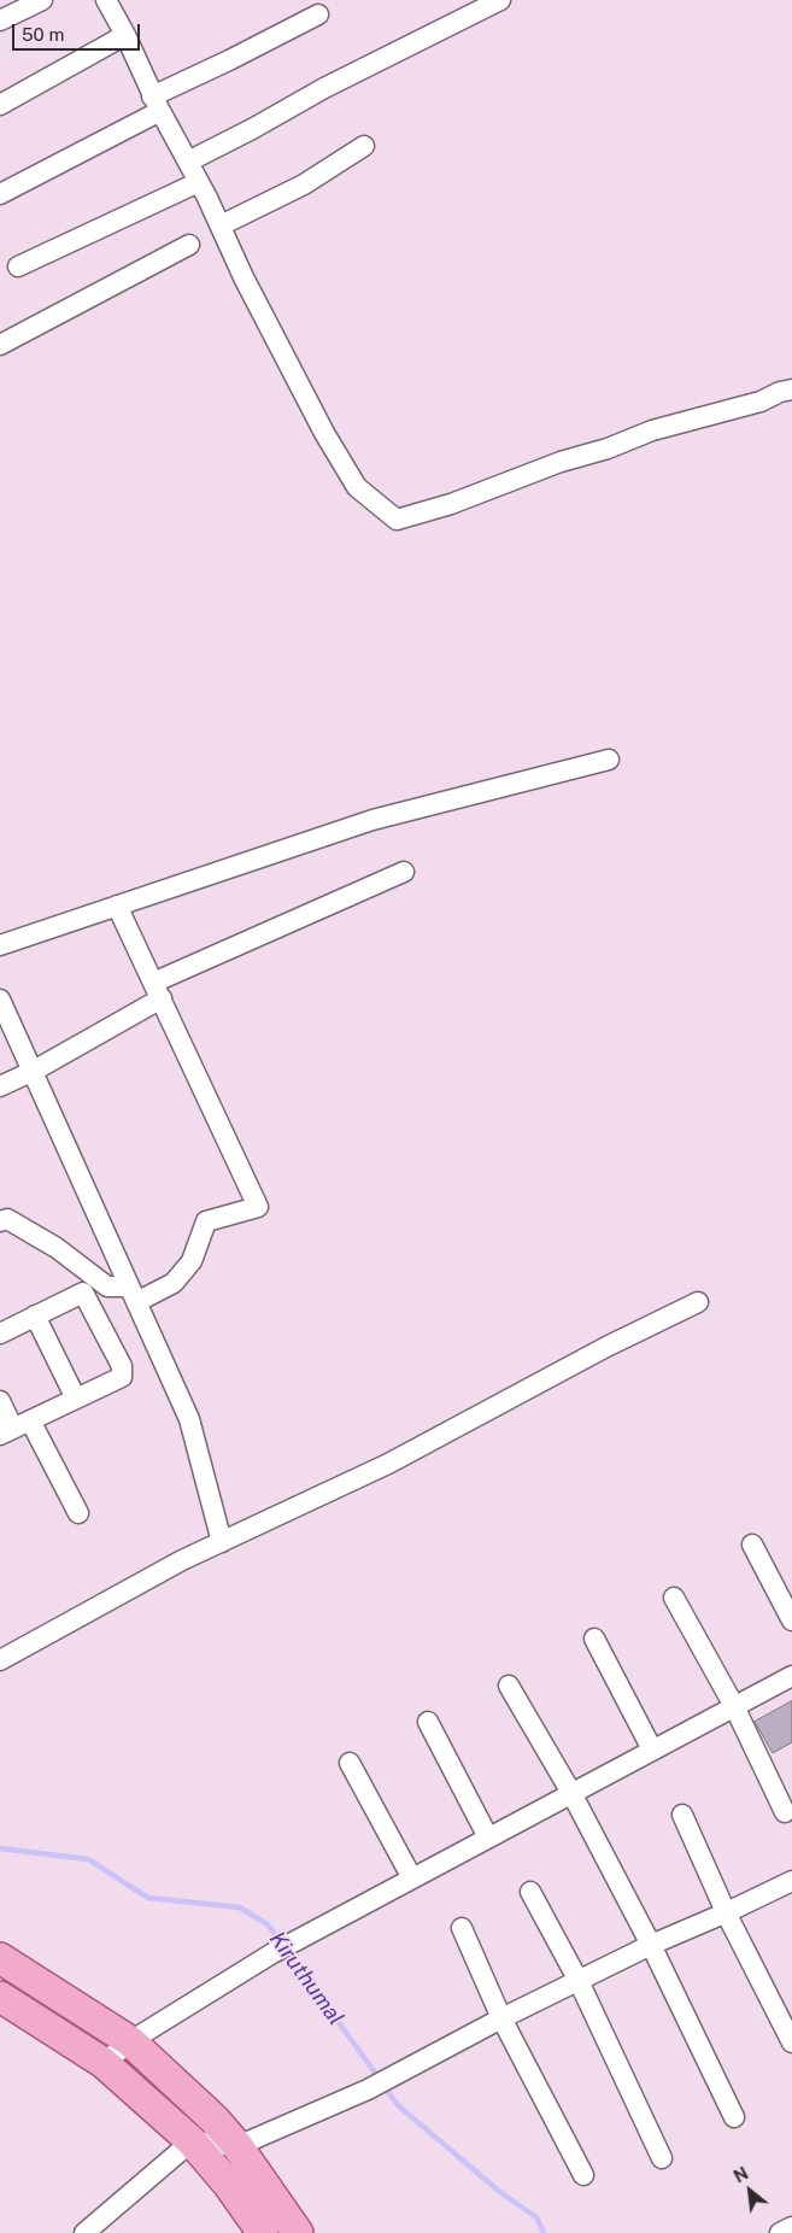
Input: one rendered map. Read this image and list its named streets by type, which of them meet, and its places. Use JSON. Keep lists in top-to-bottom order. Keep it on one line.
{"water":["Kiruthumal"],"scale_bar":"50 m","north":"top left"}
